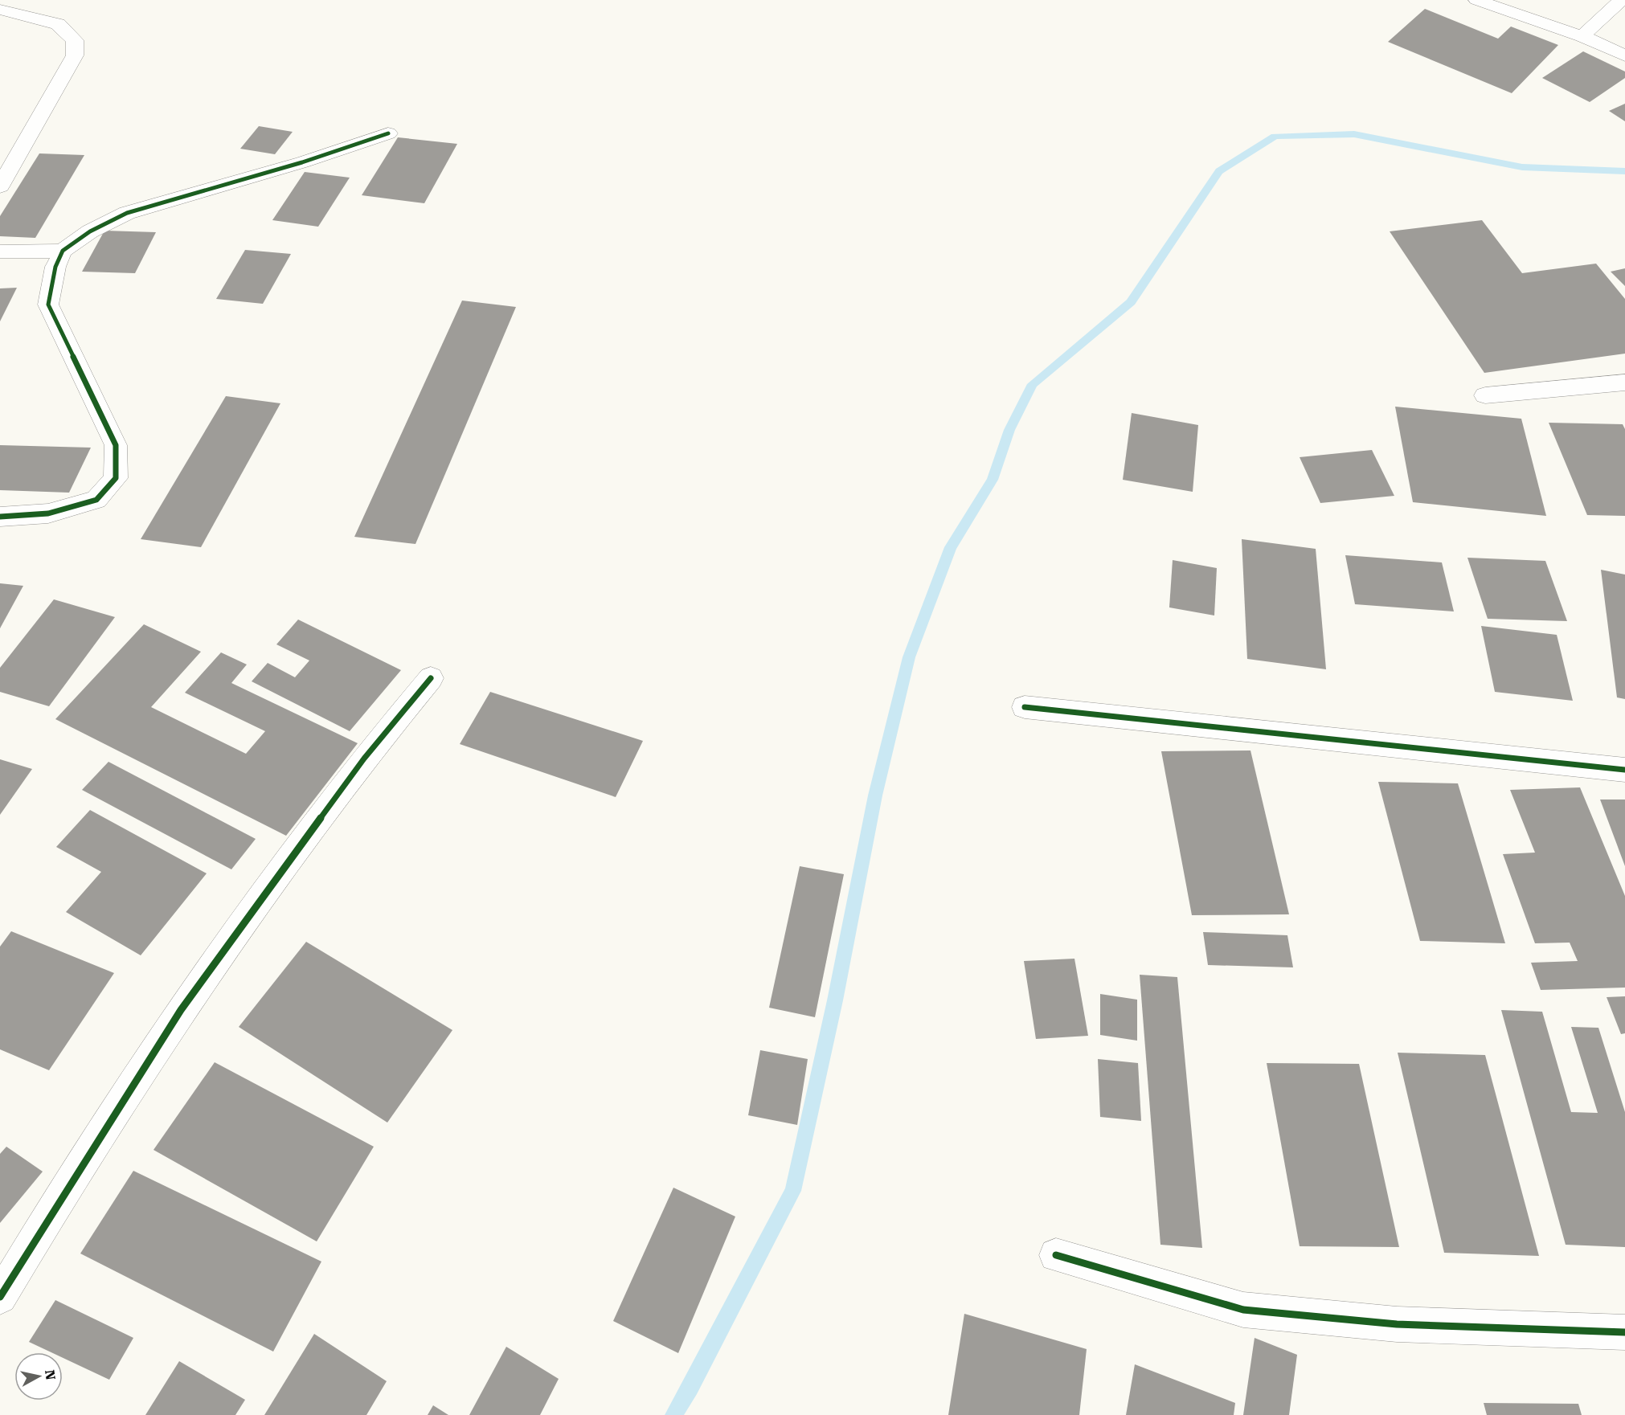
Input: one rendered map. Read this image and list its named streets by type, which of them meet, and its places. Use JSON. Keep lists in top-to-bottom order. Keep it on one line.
{"north":"right"}
